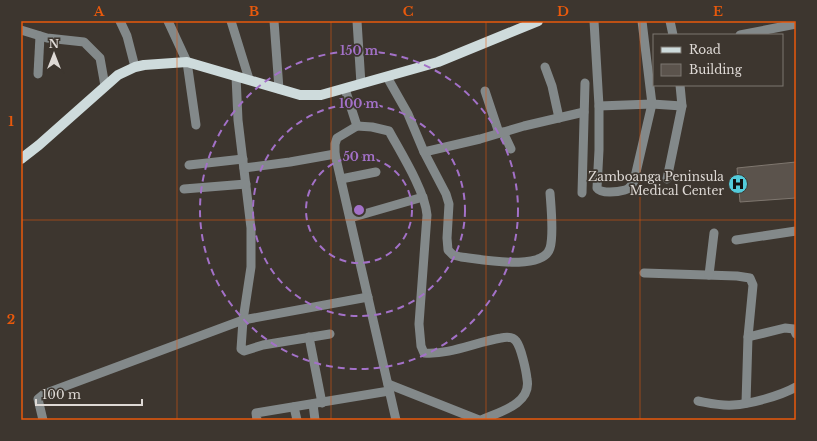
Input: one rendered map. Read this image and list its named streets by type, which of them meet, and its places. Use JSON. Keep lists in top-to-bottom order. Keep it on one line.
{"places":{"hospital":["Zamboanga Peninsula Medical Center"]},"legend":["Road","Building"],"scale_bar":"100 m","north":"top","grid":{"columns":["A","B","C","D","E"],"rows":["1","2"]},"rings":["150 m","100 m","50 m"]}
